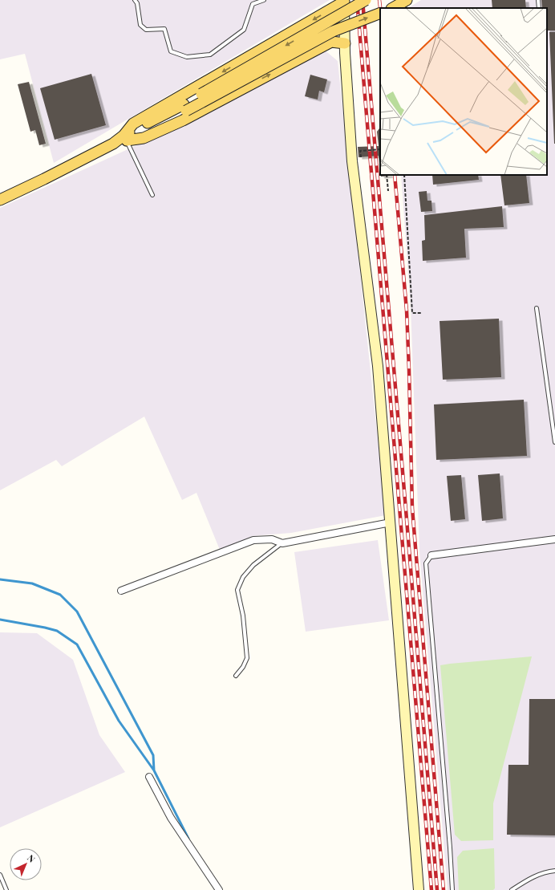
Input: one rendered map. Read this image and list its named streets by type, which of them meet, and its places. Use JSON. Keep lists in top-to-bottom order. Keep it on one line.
{"north":"top right"}
